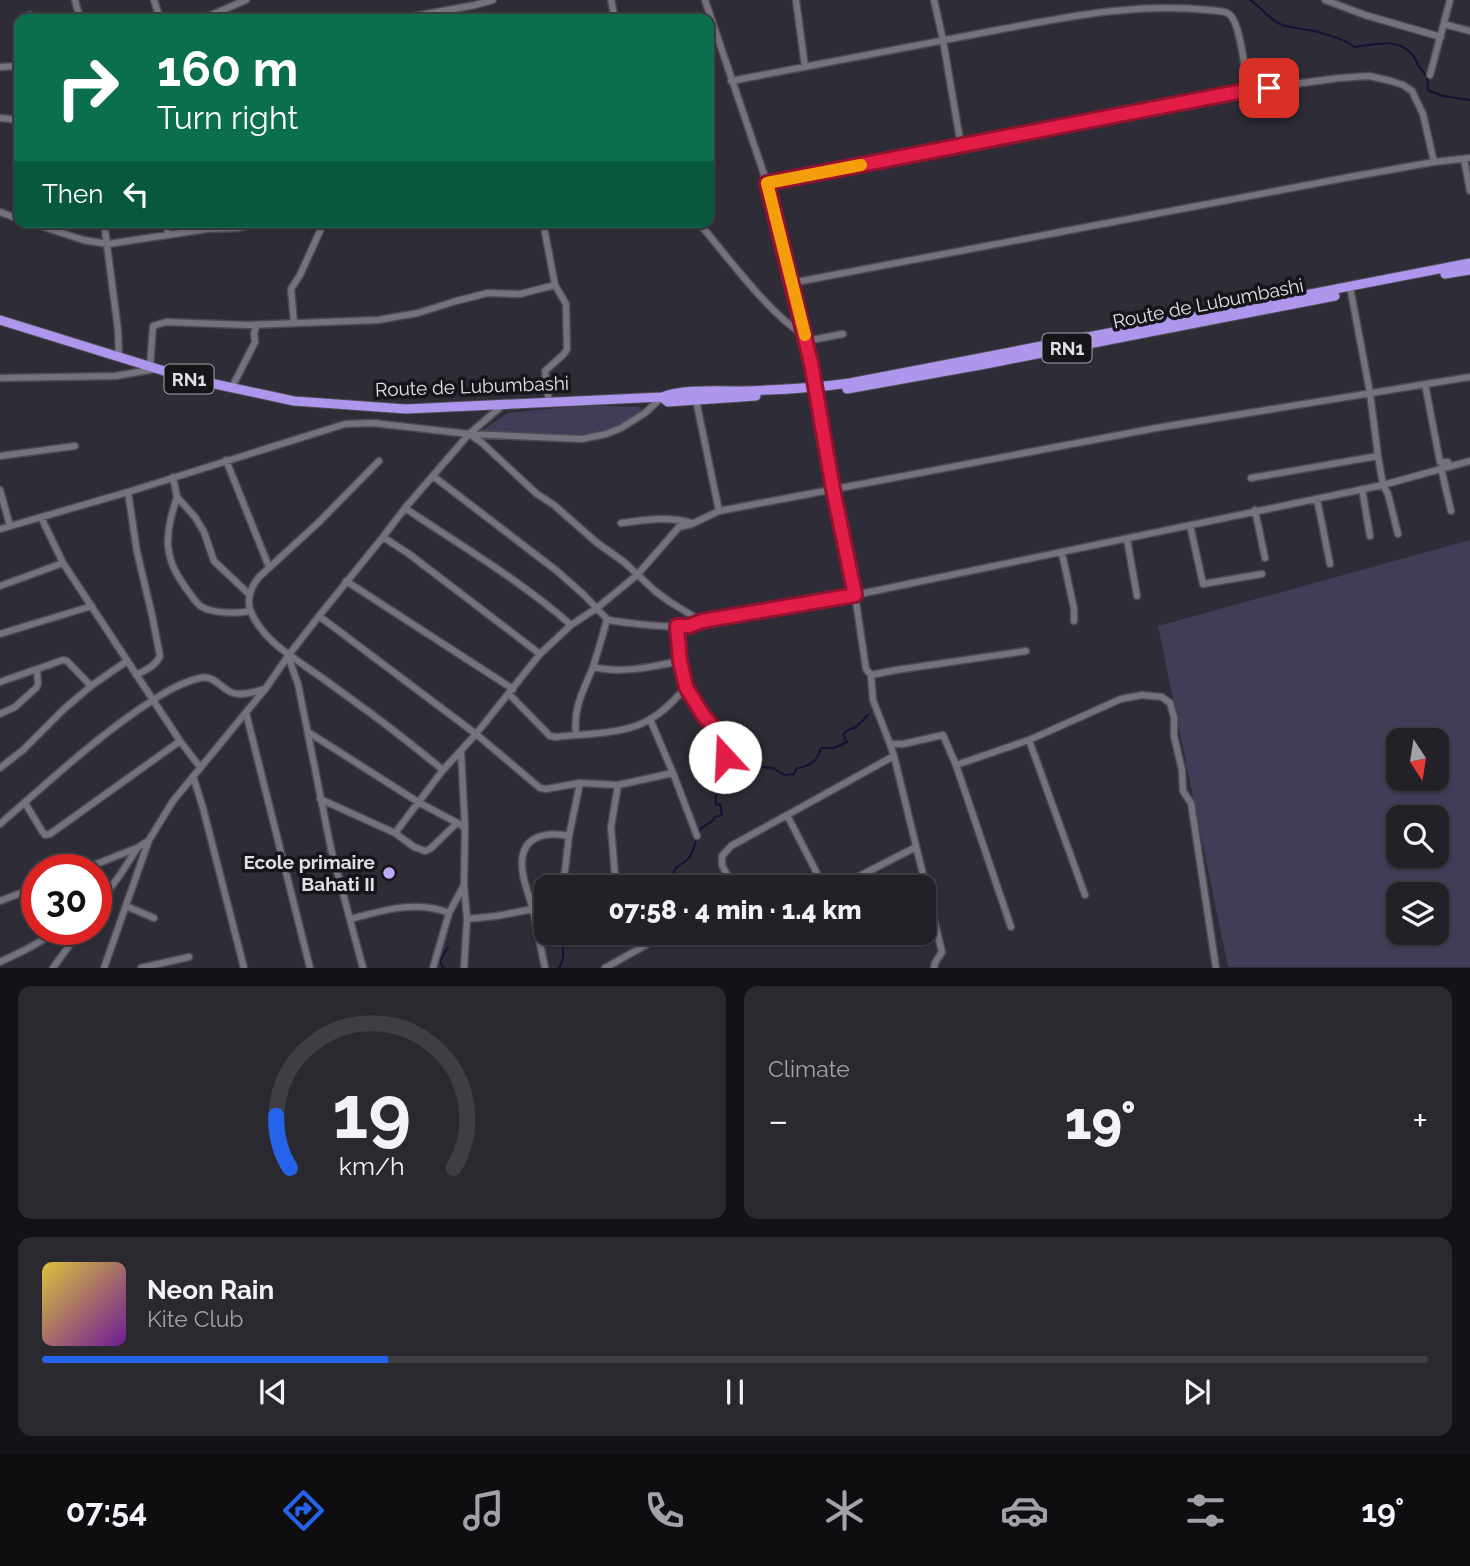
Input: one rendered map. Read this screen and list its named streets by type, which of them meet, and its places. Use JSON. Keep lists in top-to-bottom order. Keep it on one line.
{"streets":{"highway":["Route de Lubumbashi","RN1"]},"places":["Ecole primaire Bahati II"],"north":"bottom","page":{"turn":["160 m","Turn right"],"then":"Then","limit":"30","trip":"07:58 · 4 min · 1.4 km","tile":"Climate","heat":["−","19°","+"],"song":["Neon Rain","Kite Club"],"tabs":["07:54","19°"],"gauge":["19","km/h"]}}
